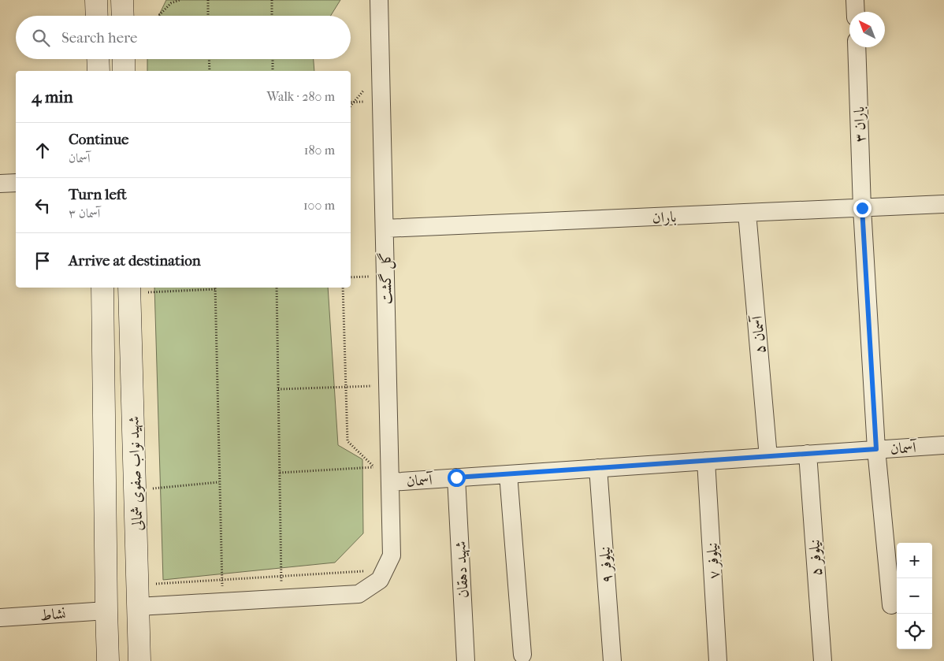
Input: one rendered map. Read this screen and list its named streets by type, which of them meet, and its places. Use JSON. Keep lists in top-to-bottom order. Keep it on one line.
{"streets":{"street":["باران ۳","باران","گل گشت","آسمان ۵","آسمان","شهید نواب صفوی شمالی","نیلوفر ۵","نیلوفر ۷","نیلوفر ۹","شهید دهقان","نشاط"]},"crossings":[["باران ۳","باران"],["باران ۳","آسمان"],["باران","گل گشت"],["باران","آسمان ۵"],["گل گشت","آسمان"],["آسمان ۵","آسمان"],["آسمان","نیلوفر ۵"],["آسمان","نیلوفر ۷"],["آسمان","نیلوفر ۹"],["آسمان","شهید دهقان"],["شهید نواب صفوی شمالی","نشاط"]],"north":"top left","page":{"search":"Search here","heading":["4 min","Walk · 280 m"],"list":[["Continue","آسمان","180 m"],["Turn left","آسمان ۳","100 m"],"Arrive at destination"],"map_buttons":["+","−"]}}
